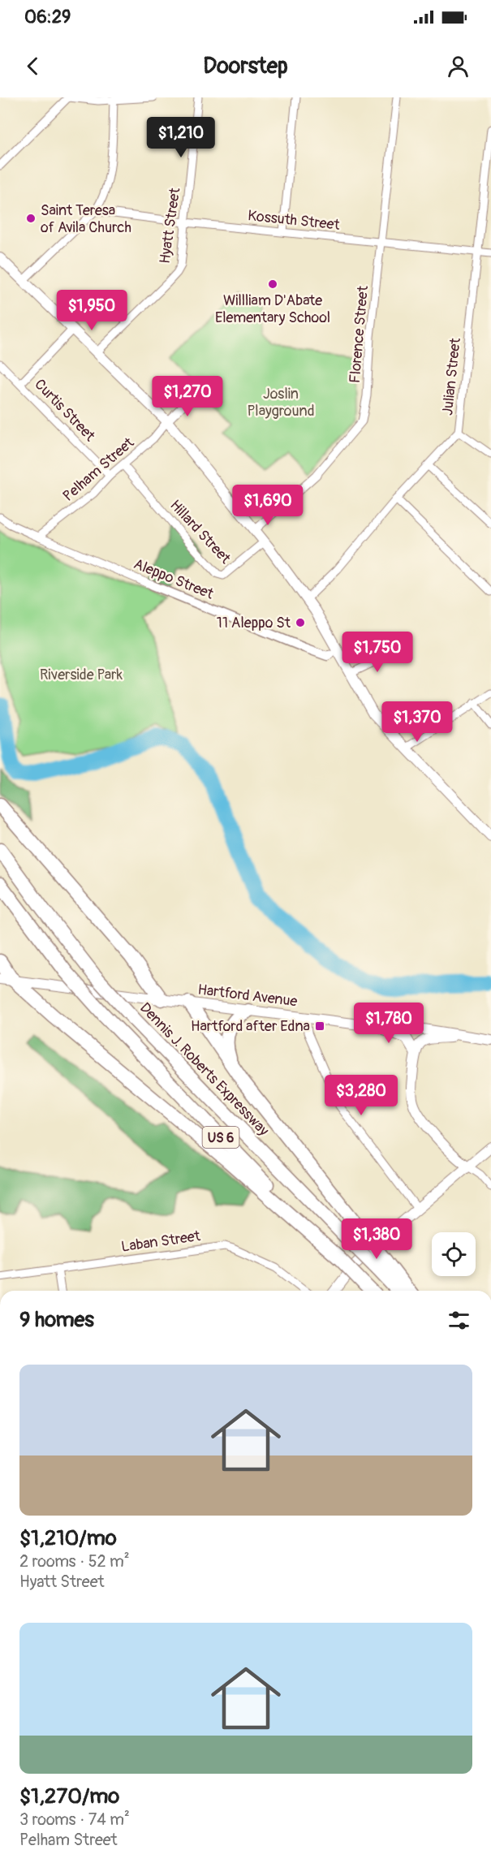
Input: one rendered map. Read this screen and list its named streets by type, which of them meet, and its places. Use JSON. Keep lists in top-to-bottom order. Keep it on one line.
{"streets":{"highway":["Dennis J. Roberts Expressway","US 6"],"main road":["Hartford Avenue"],"street":["Kossuth Street","Hyatt Street","Florence Street","Julian Street","Curtis Street","Pelham Street","Hillard Street","Aleppo Street","Laban Street"]},"crossings":[["Kossuth Street","Hyatt Street"],["Kossuth Street","Florence Street"],["Kossuth Street","Julian Street"],["Curtis Street","Pelham Street"],["Pelham Street","Hillard Street"],["Pelham Street","Aleppo Street"]],"parks":["Joslin Playground","Riverside Park"],"places":{"other":["Saint Teresa of Avila Church","Willliam D'Abate Elementary School","11 Aleppo St"],"transit":["Hartford after Edna"]},"page":{"status":"06:29","header":"Doorstep","price":["$1,210","$1,950","$1,270","$1,690","$1,750","$1,370","$1,780","$3,280","$1,380"],"heading":"9 homes","list":[{"name":"$1,210/mo","note":"2 rooms · 52 m² · Hyatt Street"},{"name":"$1,270/mo","note":"3 rooms · 74 m² · Pelham Street"}]}}
